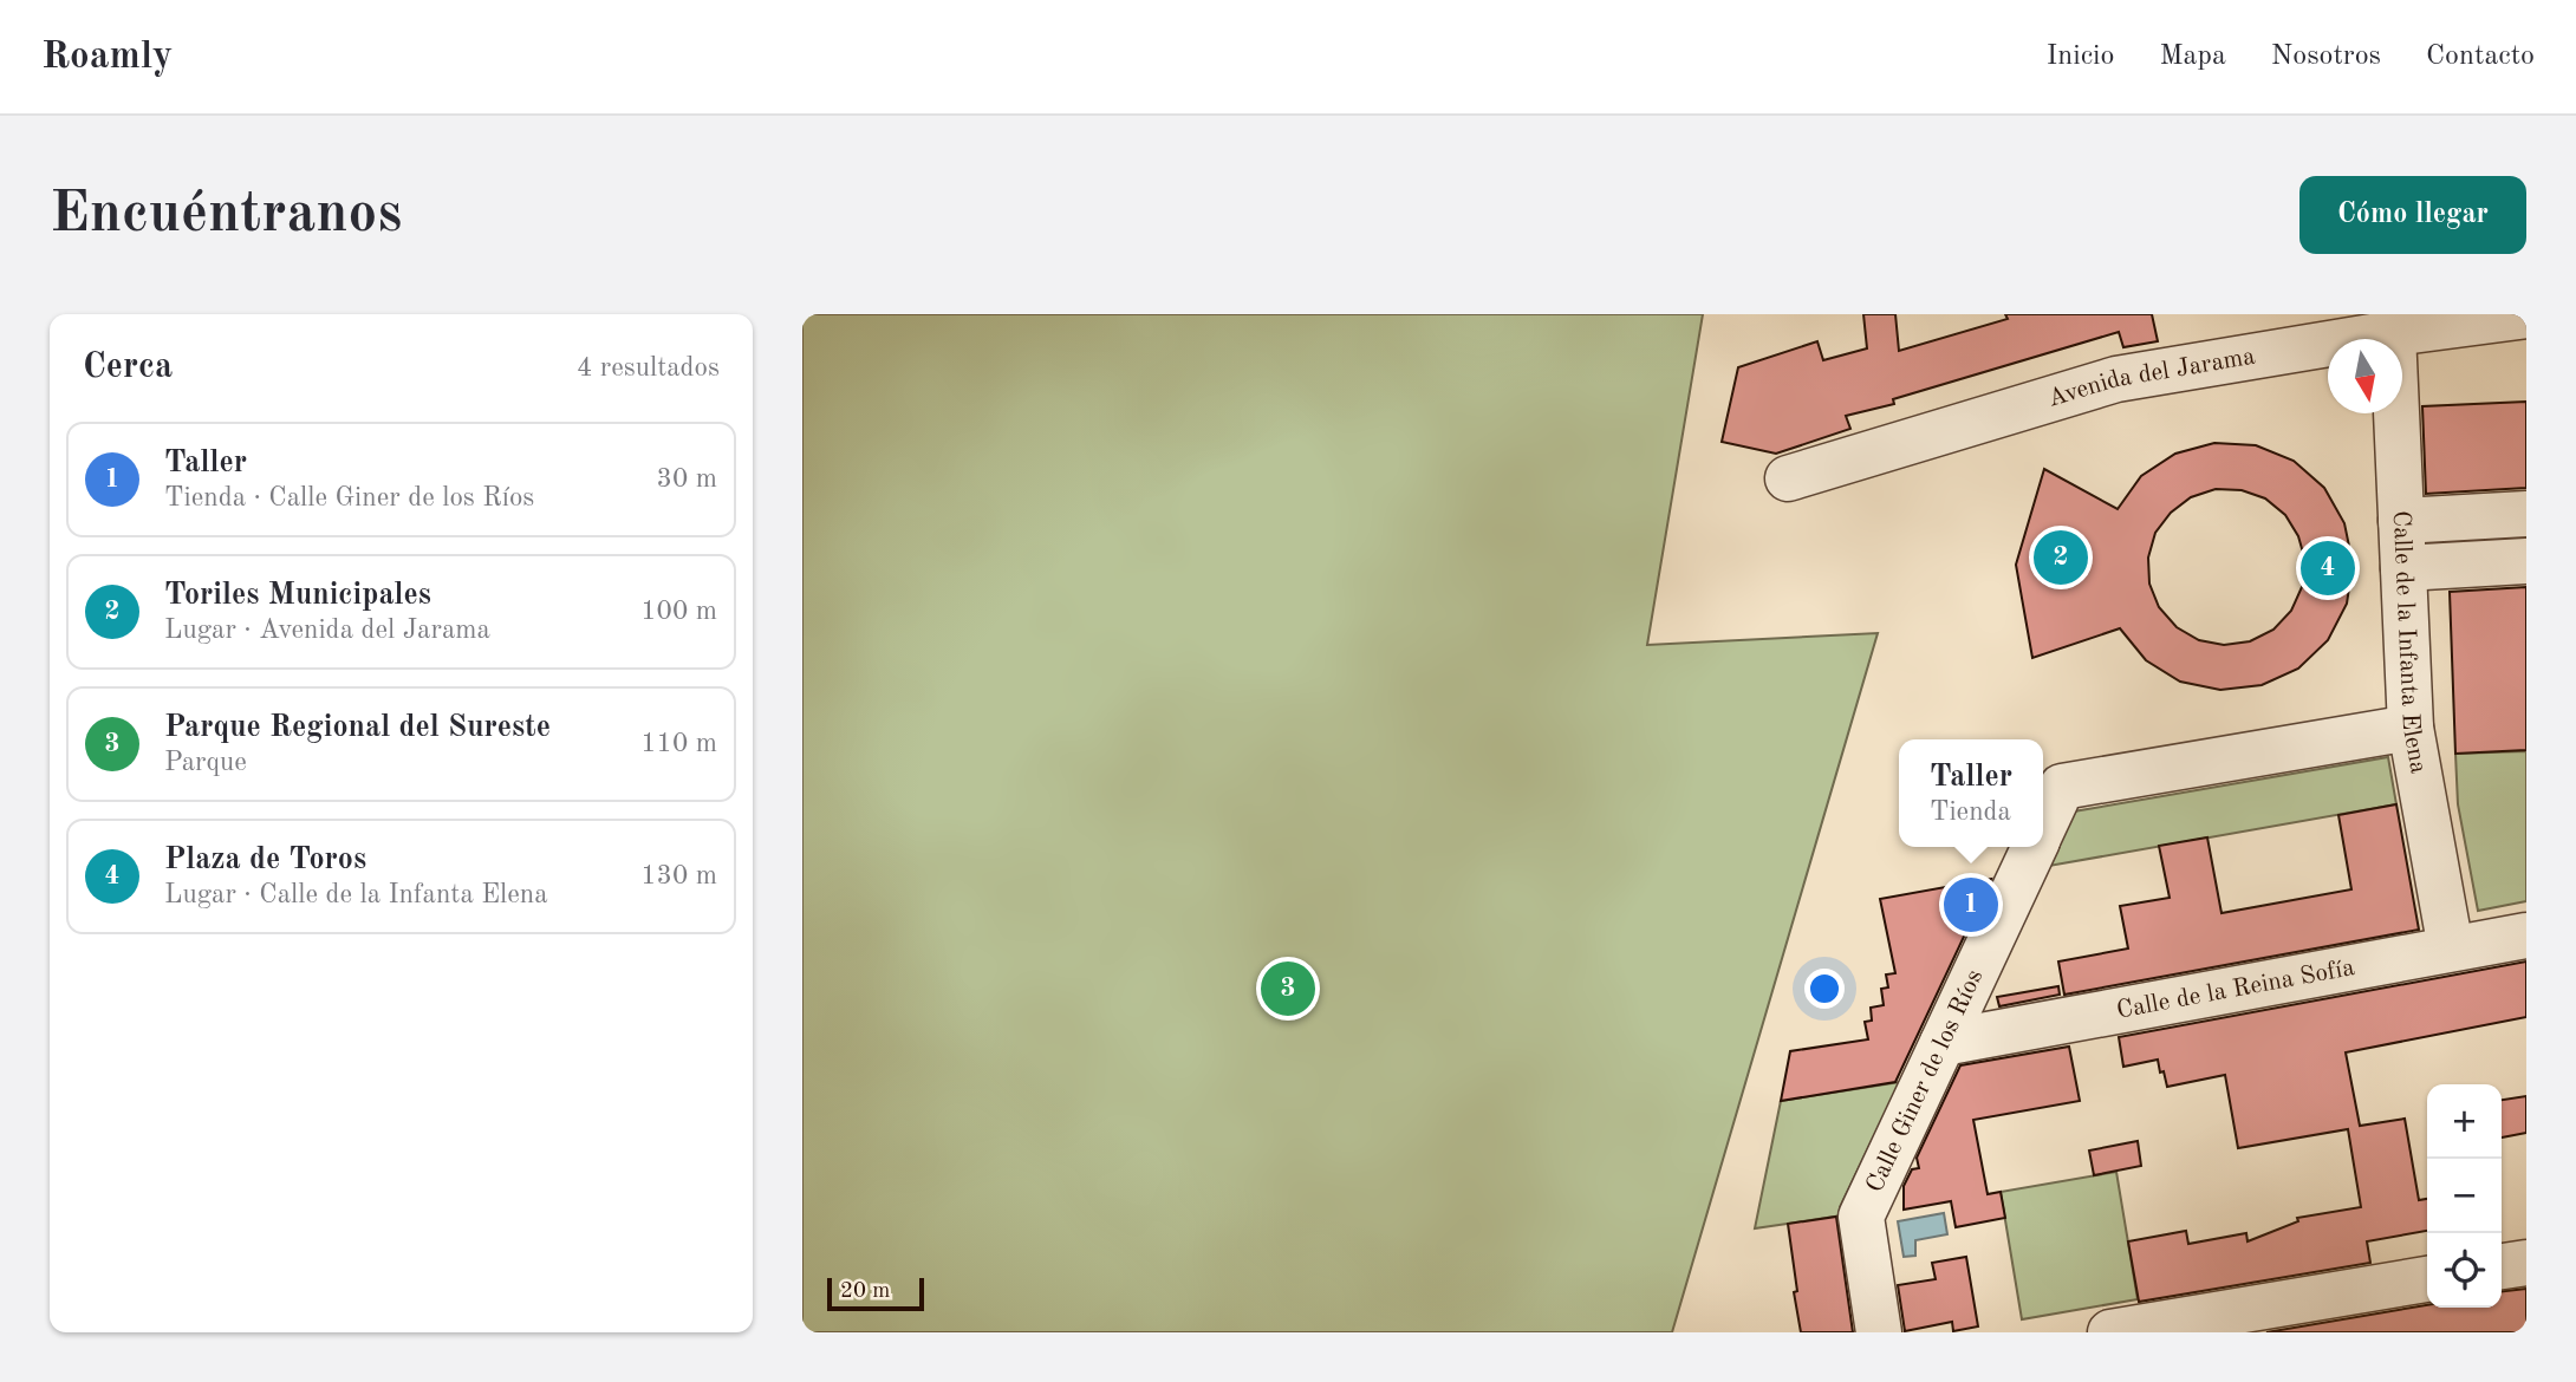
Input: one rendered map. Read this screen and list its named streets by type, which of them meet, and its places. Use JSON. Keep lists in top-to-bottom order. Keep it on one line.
{"streets":{"street":["Avenida del Jarama","Calle de la Infanta Elena","Calle de la Reina Sofía","Calle Giner de los Ríos"]},"crossings":[["Avenida del Jarama","Calle de la Infanta Elena"],["Calle de la Infanta Elena","Calle de la Reina Sofía"],["Calle de la Infanta Elena","Calle Giner de los Ríos"],["Calle de la Reina Sofía","Calle Giner de los Ríos"]],"scale_bar":"20 m","north":"bottom","page":{"header":"Roamly","nav":["Inicio","Mapa","Nosotros","Contacto"],"buttons":"Cómo llegar","title":"Encuéntranos","heading":["Cerca","4 resultados"],"list":[{"mark":"1","name":"Taller","note":"Tienda · Calle Giner de los Ríos","value":"30 m"},{"mark":"2","name":"Toriles Municipales","note":"Lugar · Avenida del Jarama","value":"100 m"},{"mark":"3","name":"Parque Regional del Sureste","note":"Parque","value":"110 m"},{"mark":"4","name":"Plaza de Toros","note":"Lugar · Calle de la Infanta Elena","value":"130 m"}],"pins":["2","4","1","3"],"popup":["Taller","Tienda"],"map_buttons":["+","−"],"scale":"20 m"}}
